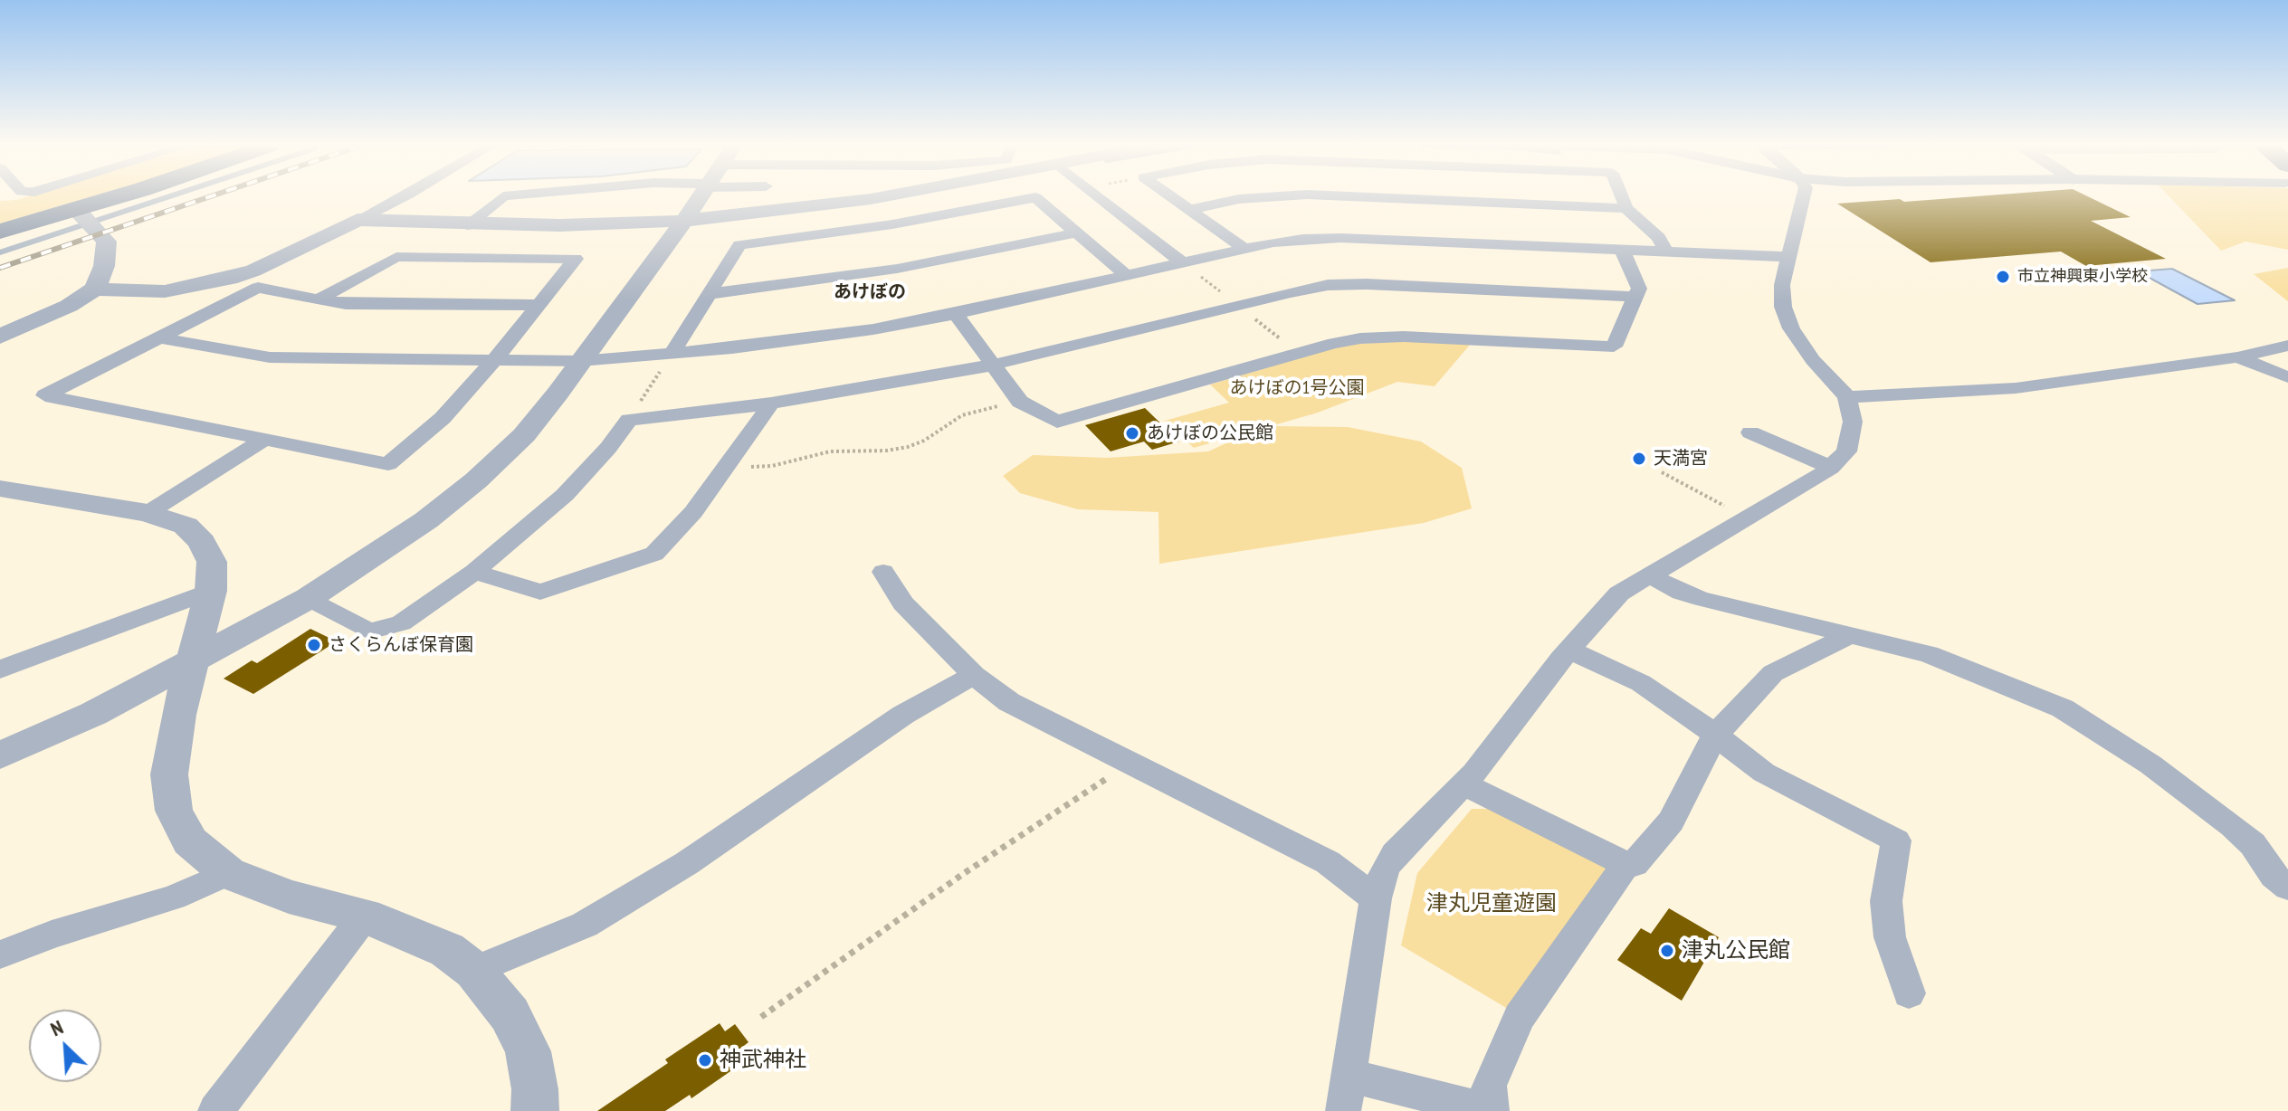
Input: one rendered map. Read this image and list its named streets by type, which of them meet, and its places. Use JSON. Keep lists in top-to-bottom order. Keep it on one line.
{"districts":["あけぼの"],"parks":["あけぼの1号公園","津丸児童遊園"],"places":["市立神興東小学校","あけぼの公民館","天満宮","さくらんぼ保育園","津丸公民館","神武神社"],"north":"top left"}
